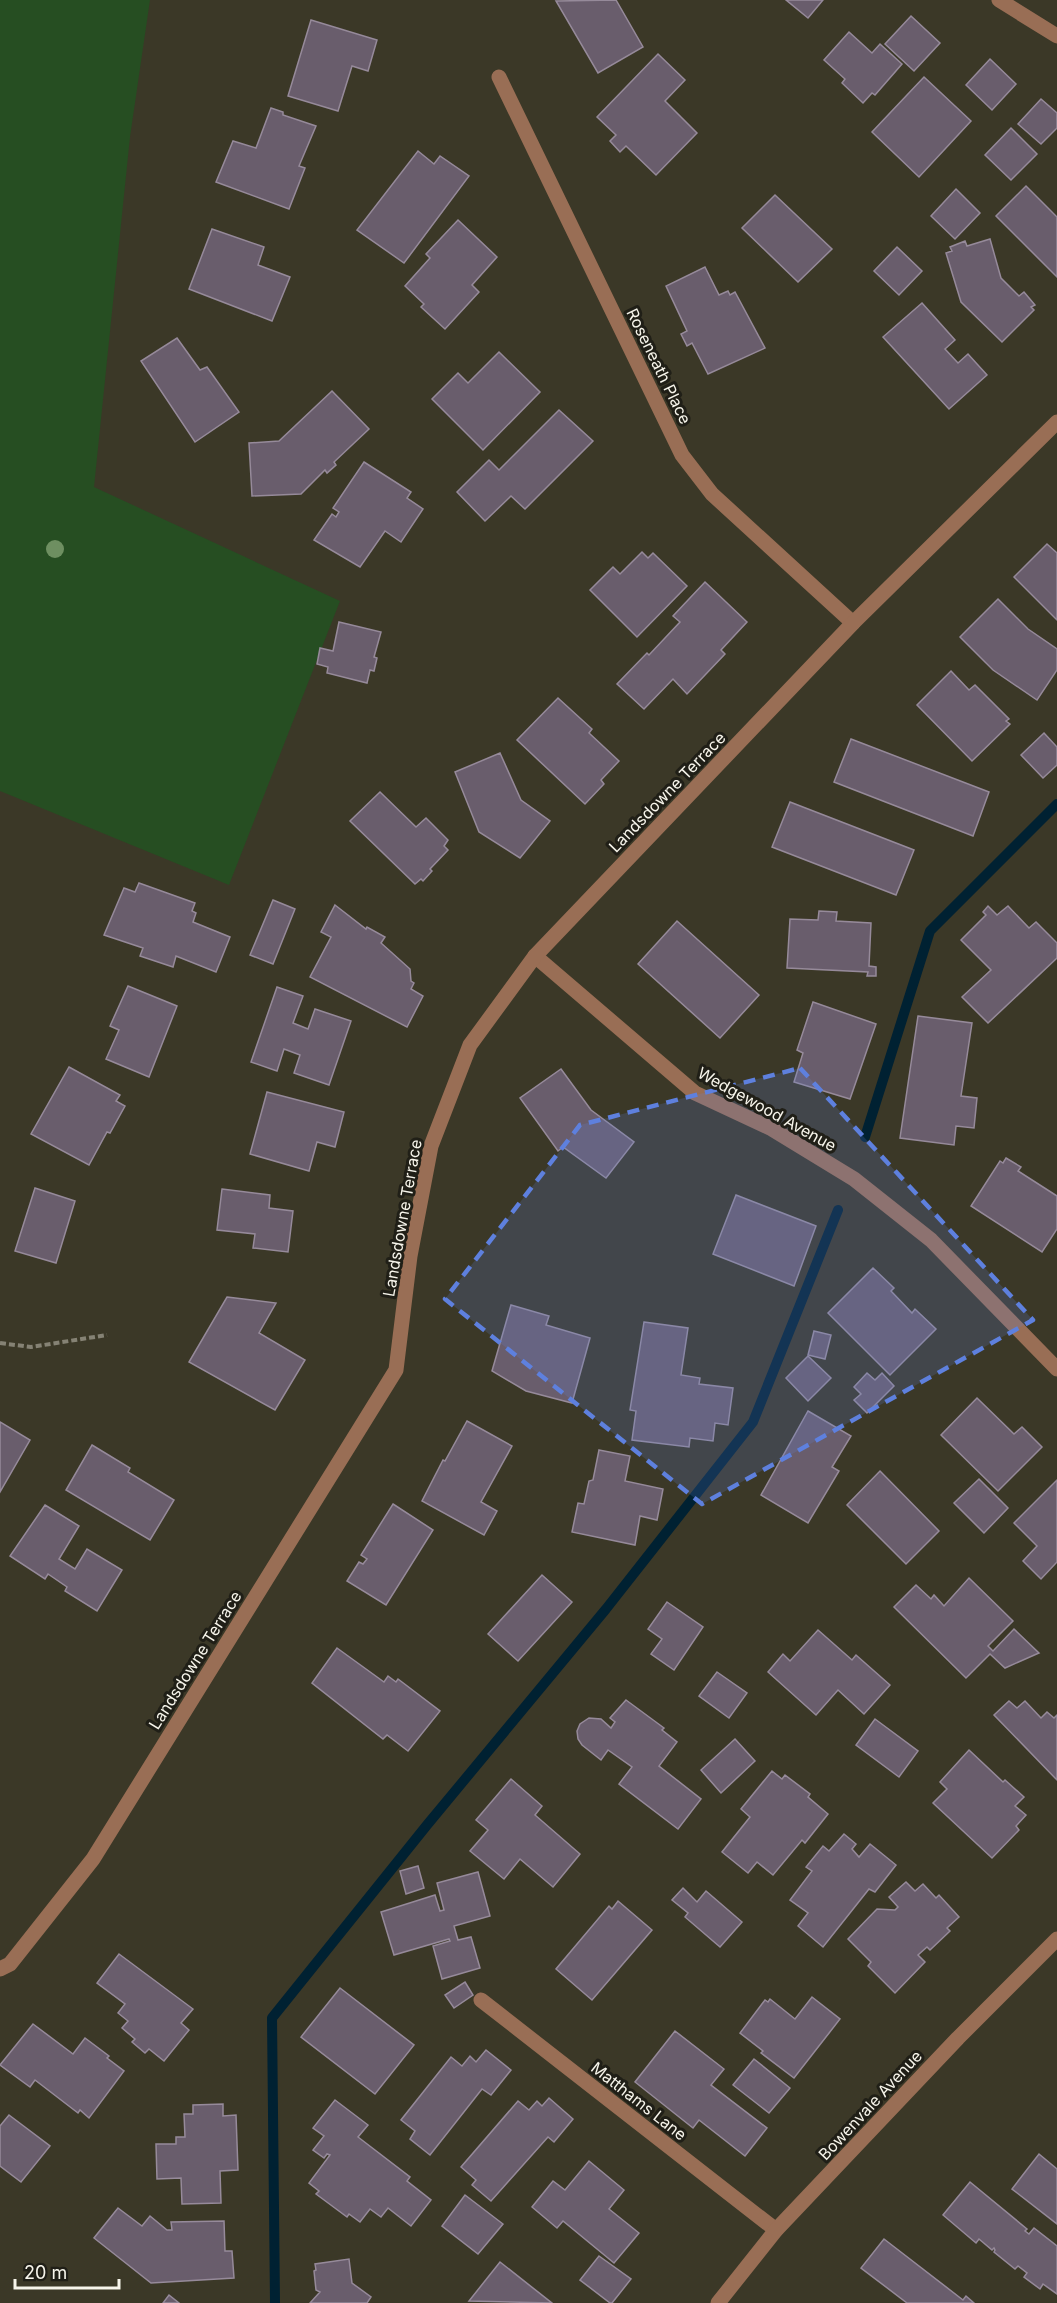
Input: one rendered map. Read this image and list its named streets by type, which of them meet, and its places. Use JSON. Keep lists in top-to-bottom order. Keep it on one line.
{"streets":{"street":["Roseneath Place","Landsdowne Terrace","Wedgewood Avenue","Matthams Lane","Bowenvale Avenue"]},"crossings":[["Roseneath Place","Landsdowne Terrace"],["Landsdowne Terrace","Wedgewood Avenue"],["Matthams Lane","Bowenvale Avenue"]],"scale_bar":"20 m"}
